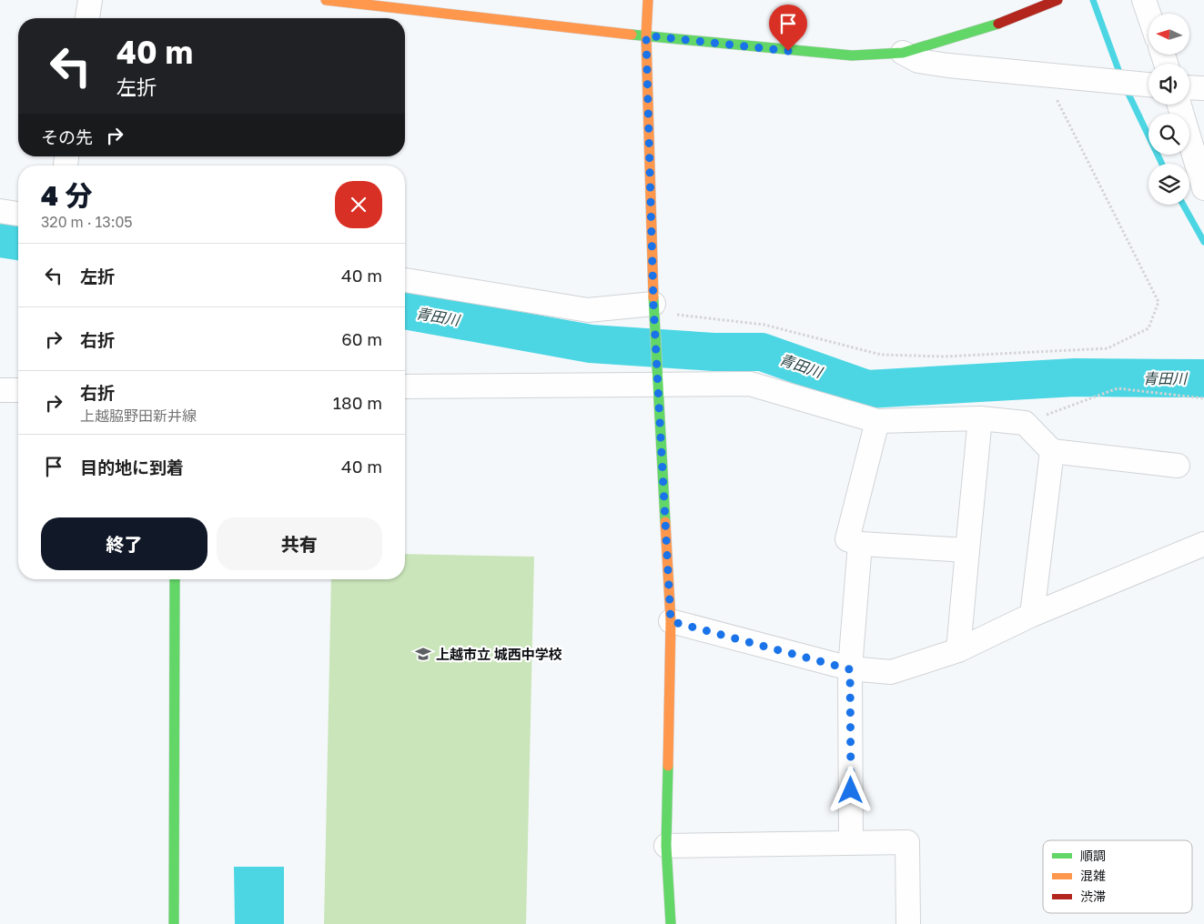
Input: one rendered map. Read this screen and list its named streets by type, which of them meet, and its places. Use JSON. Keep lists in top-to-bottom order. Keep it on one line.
{"water":["青田川"],"places":{"school or university":["上越市立 城西中学校"]},"legend":["順調","混雑","渋滞"],"north":"left","page":{"turn":["40 m","左折"],"then":"その先","heading":["4 分","320 m · 13:05"],"list":[{"name":"左折","value":"40 m"},{"name":"右折","value":"60 m"},{"name":"右折","note":"上越脇野田新井線","value":"180 m"},{"name":"目的地に到着","value":"40 m"}],"buttons":["終了","共有"]}}
